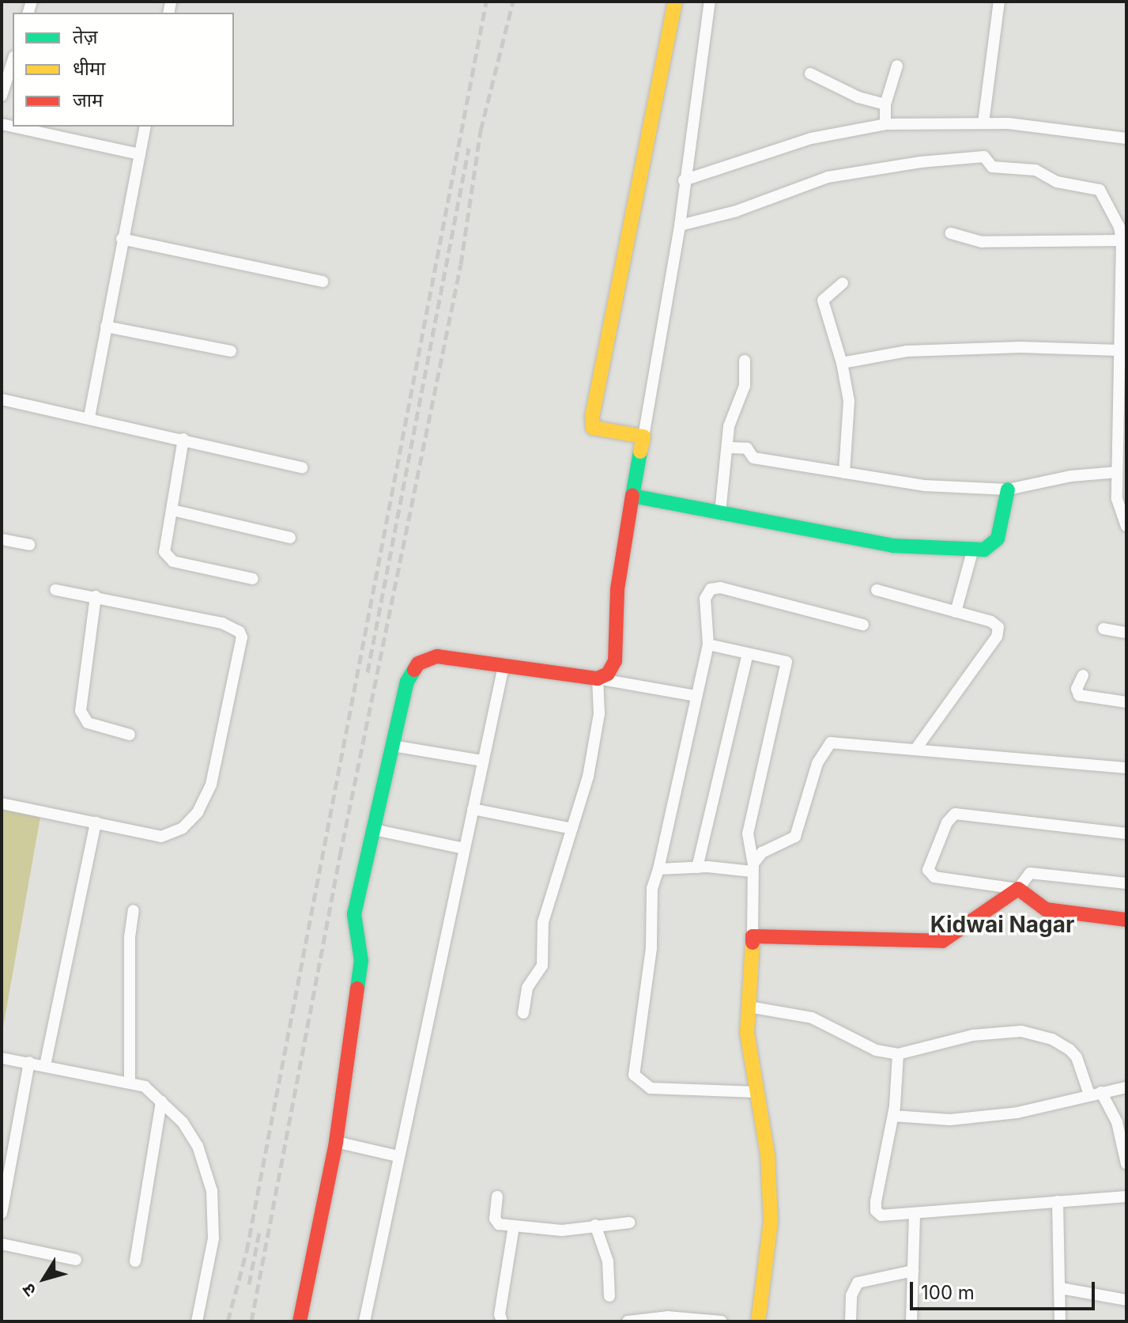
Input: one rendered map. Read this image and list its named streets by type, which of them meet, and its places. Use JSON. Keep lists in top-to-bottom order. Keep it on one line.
{"districts":["Kidwai Nagar"],"legend":["तेज़","धीमा","जाम"],"scale_bar":"100 m","north":"bottom left"}
